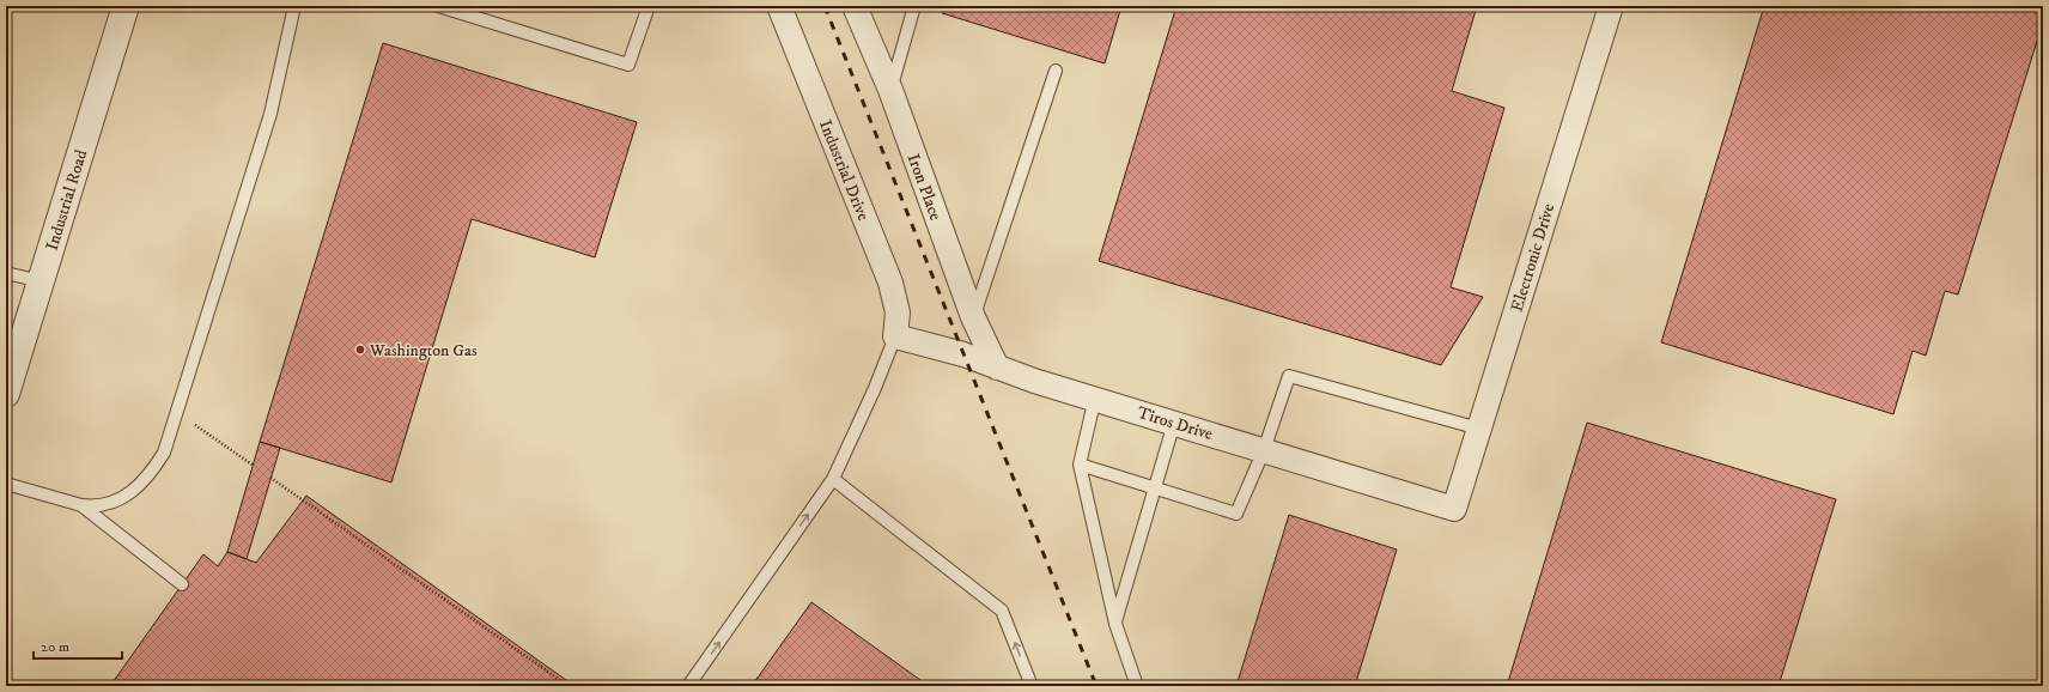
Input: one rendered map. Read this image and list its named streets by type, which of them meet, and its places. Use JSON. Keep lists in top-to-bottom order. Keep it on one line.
{"streets":{"street":["Industrial Drive","Iron Place","Industrial Road","Electronic Drive","Tiros Drive"]},"crossings":[["Industrial Drive","Tiros Drive"],["Iron Place","Tiros Drive"],["Electronic Drive","Tiros Drive"]],"places":["Washington Gas"],"scale_bar":"20 m"}
